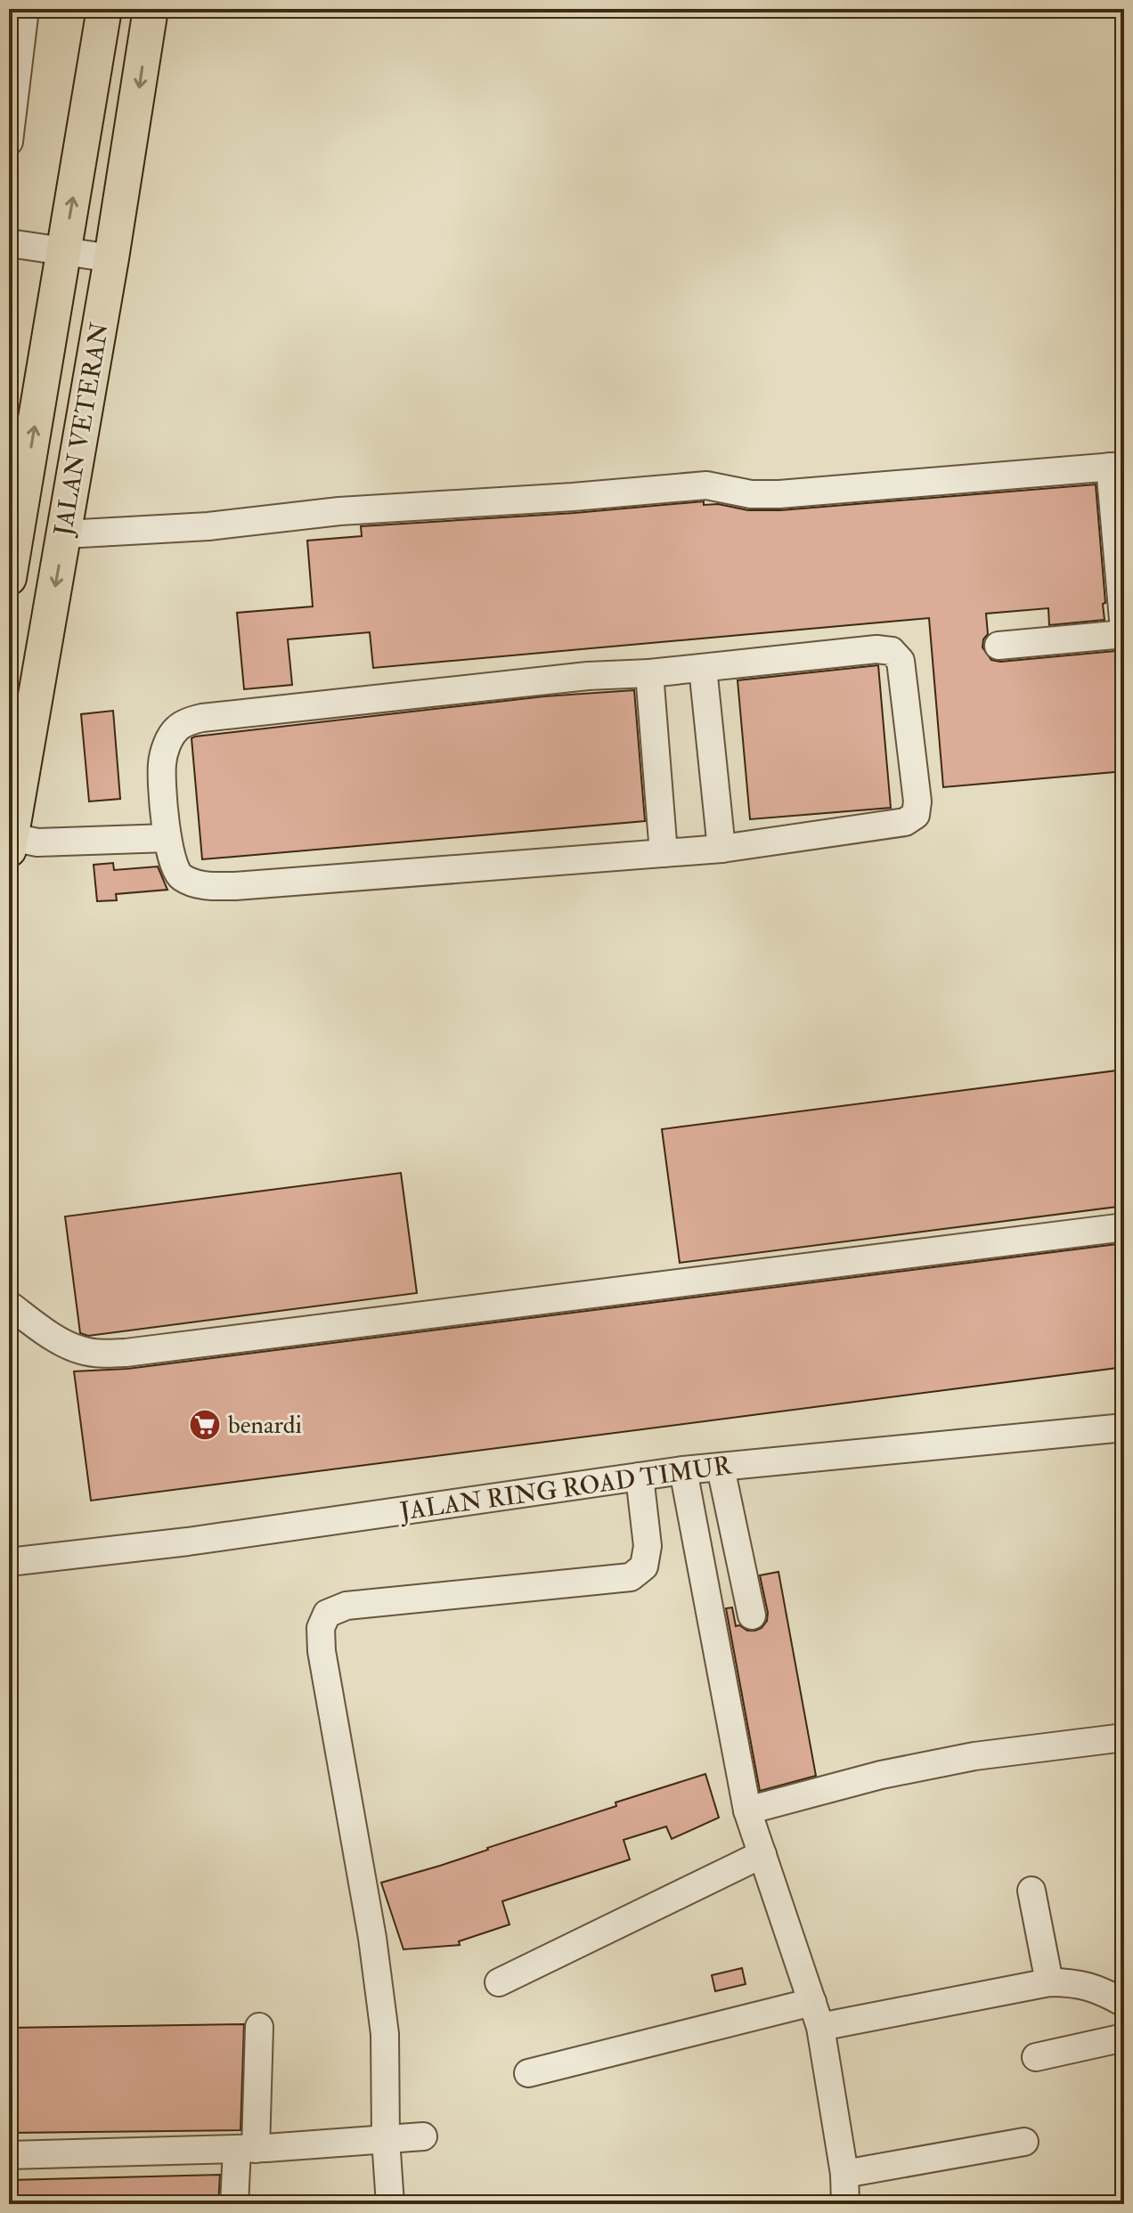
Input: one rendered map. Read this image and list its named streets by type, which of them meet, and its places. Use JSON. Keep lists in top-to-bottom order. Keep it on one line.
{"streets":{"main road":["JALAN VETERAN"],"street":["JALAN RING ROAD TIMUR"]},"places":{"supermarket":["benardi"]}}
